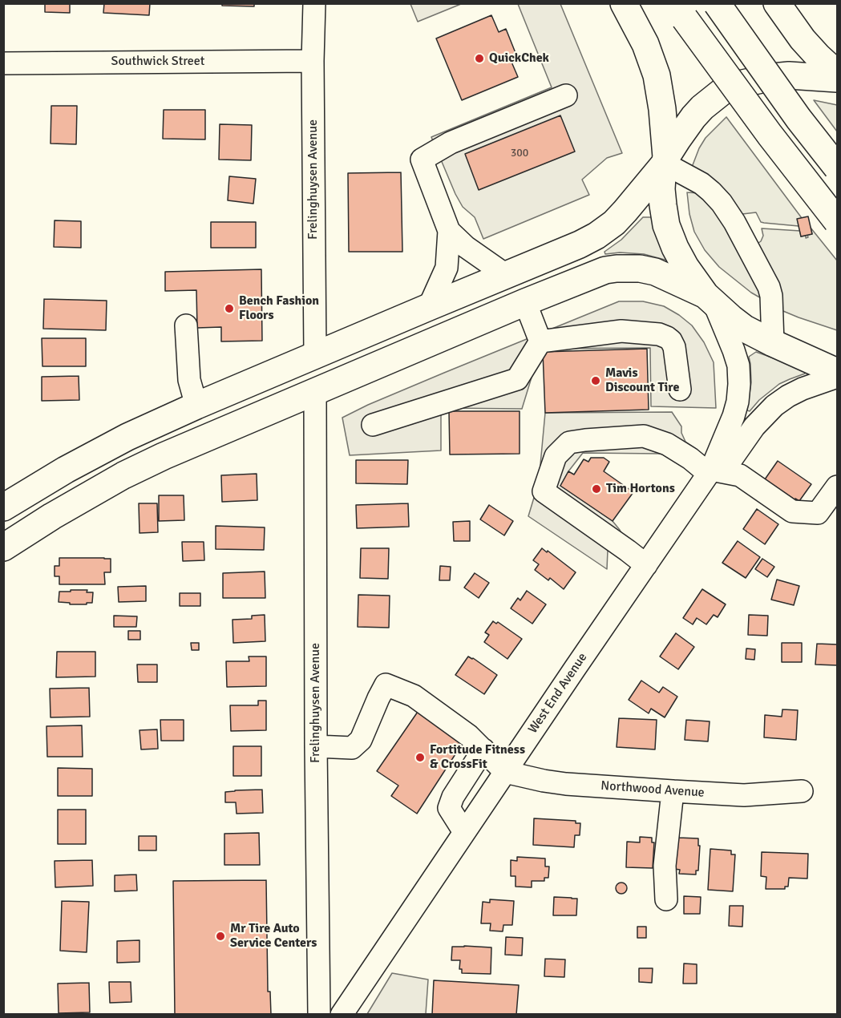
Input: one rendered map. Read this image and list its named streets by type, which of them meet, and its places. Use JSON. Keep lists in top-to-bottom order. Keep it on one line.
{"streets":{"street":["Southwick Street","Frelinghuysen Avenue","West End Avenue","Northwood Avenue"]},"crossings":[["Southwick Street","Frelinghuysen Avenue"],["West End Avenue","Northwood Avenue"]],"places":["QuickChek","Bench Fashion Floors","Mavis Discount Tire","Tim Hortons","Fortitude Fitness & CrossFit","Mr Tire Auto Service Centers"],"house_numbers":["300"]}
